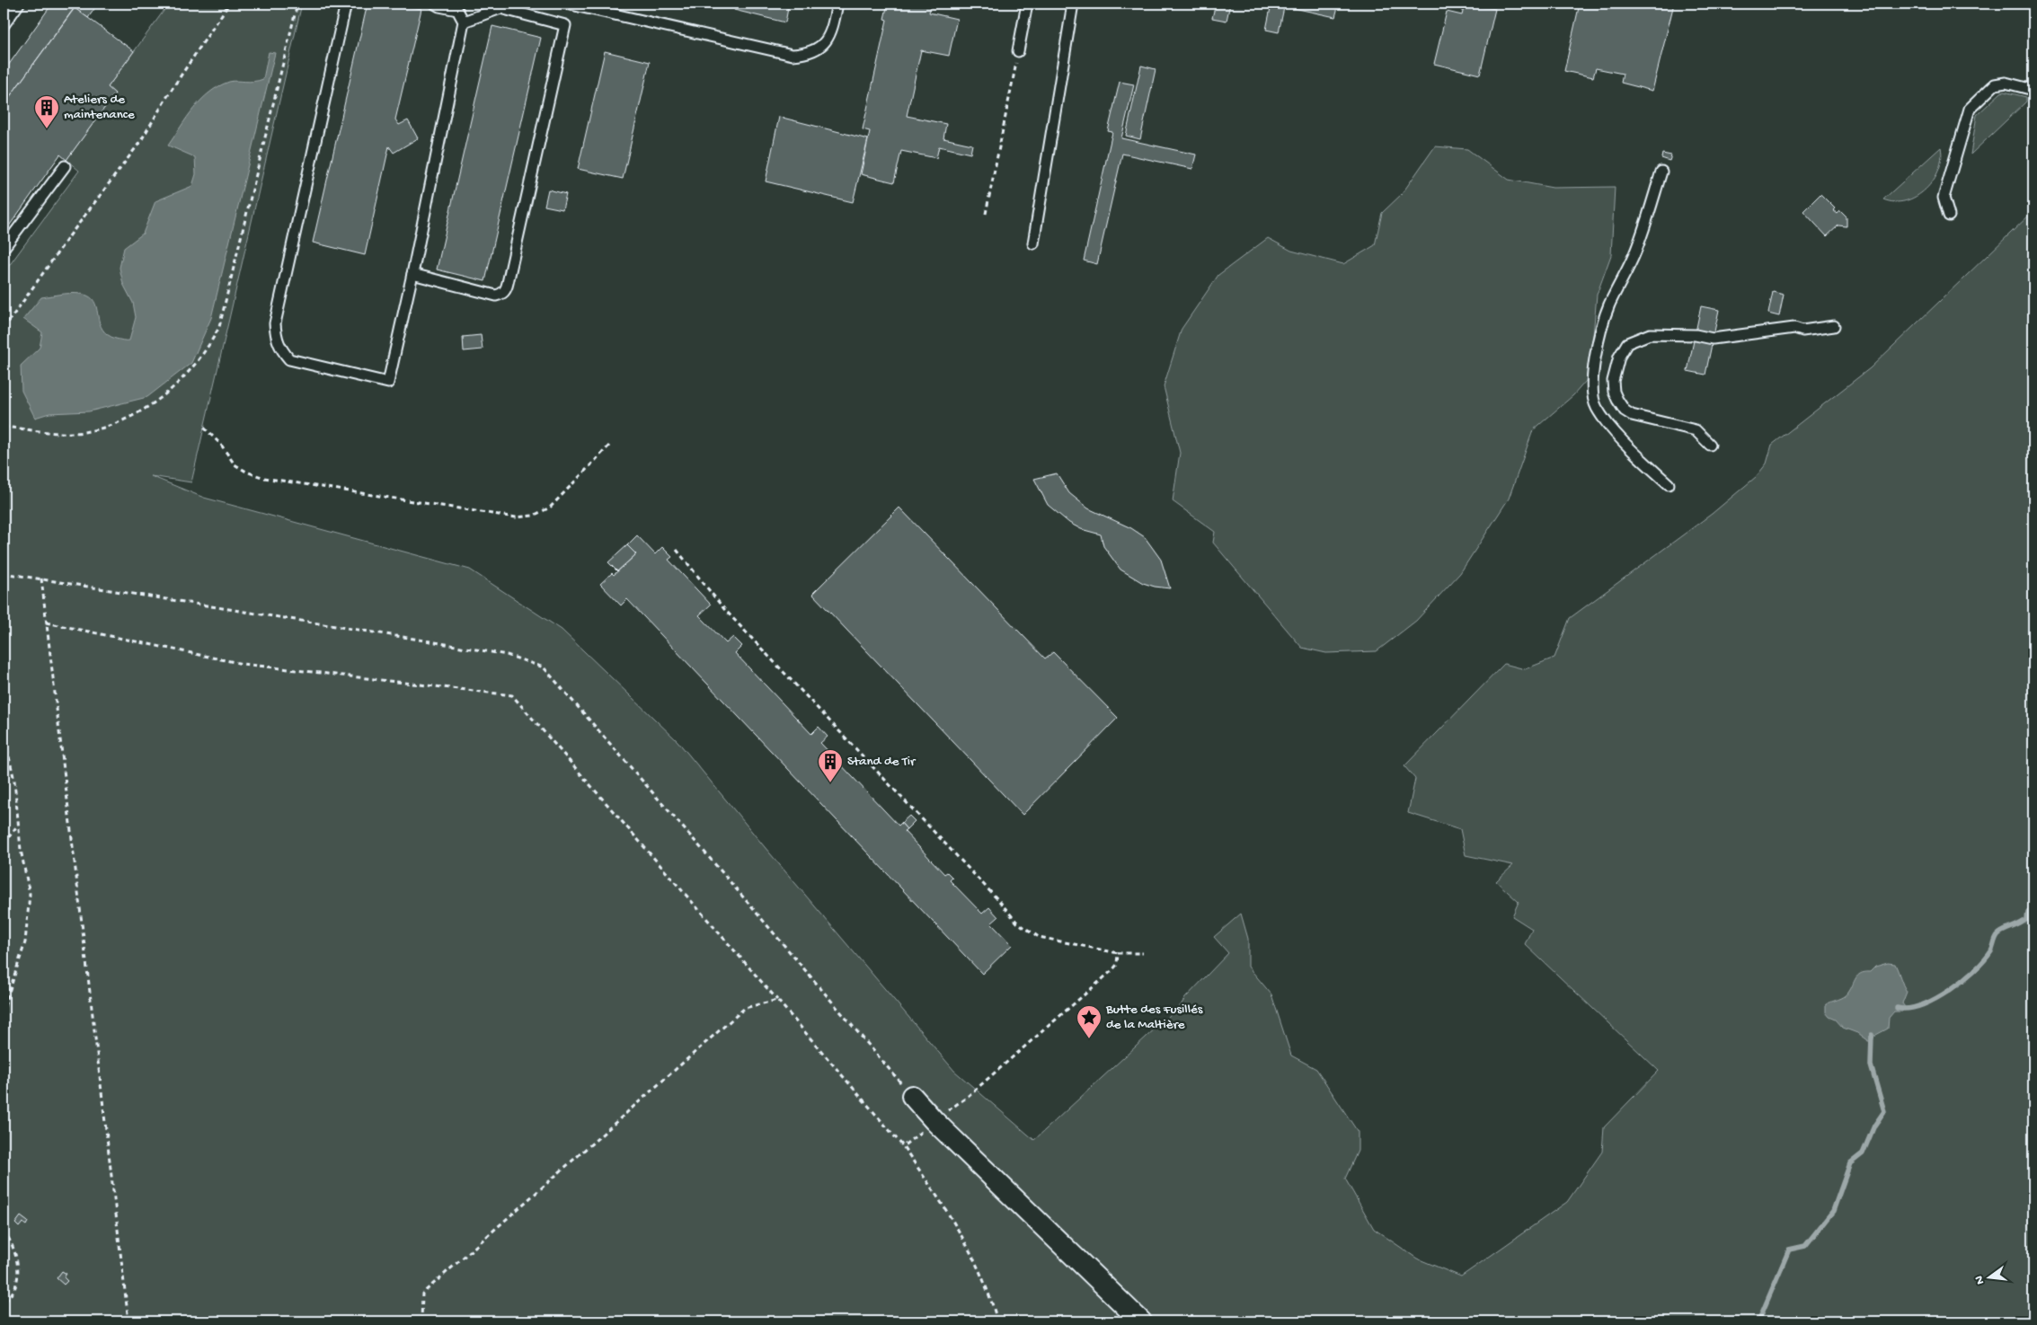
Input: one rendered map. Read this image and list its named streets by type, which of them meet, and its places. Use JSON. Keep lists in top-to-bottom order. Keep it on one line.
{"places":{"building":["Ateliers de maintenance","Stand de Tir"],"place":["Butte des Fusillés de la Maltière"]},"north":"left"}
